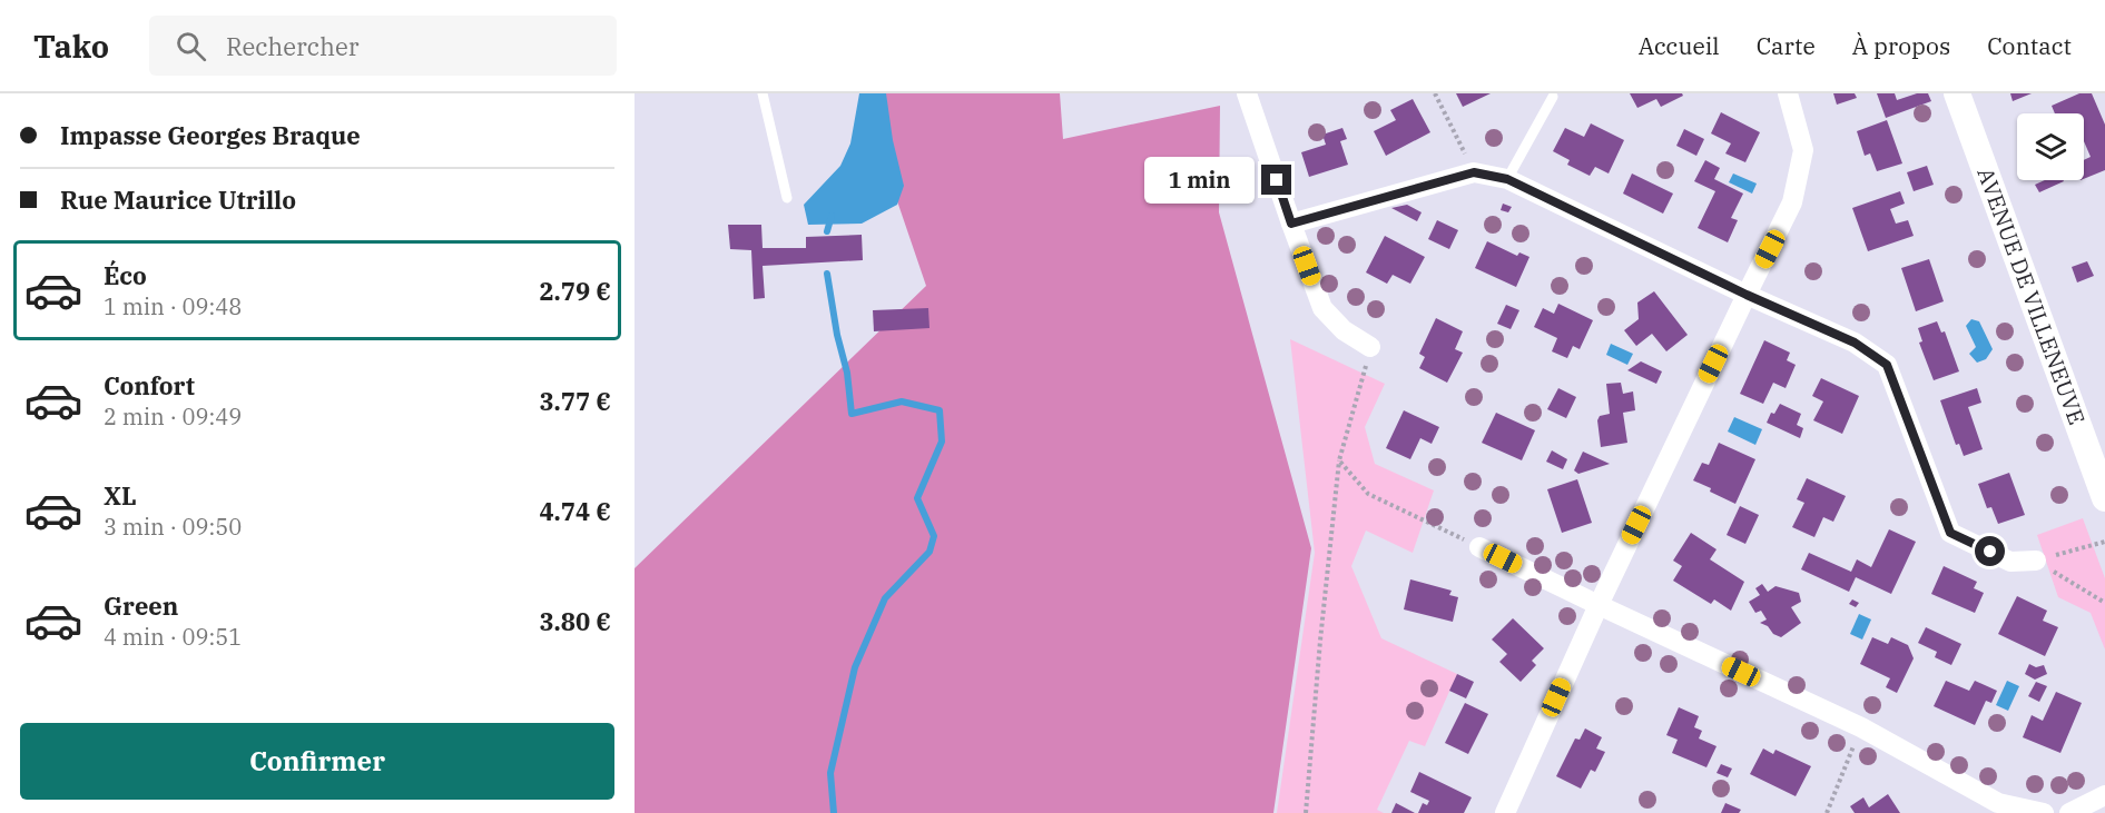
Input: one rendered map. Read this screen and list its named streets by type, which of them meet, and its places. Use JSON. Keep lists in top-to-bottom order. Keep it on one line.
{"streets":{"main road":["AVENUE DE VILLENEUVE"]},"page":{"header":"Tako","search":"Rechercher","nav":["Accueil","Carte","À propos","Contact"],"banner":["Impasse Georges Braque","Rue Maurice Utrillo"],"bubble":"1 min","list":[{"name":"Éco","note":"1 min · 09:48","value":"2.79 €"},{"name":"Confort","note":"2 min · 09:49","value":"3.77 €"},{"name":"XL","note":"3 min · 09:50","value":"4.74 €"},{"name":"Green","note":"4 min · 09:51","value":"3.80 €"}],"buttons":"Confirmer"}}
